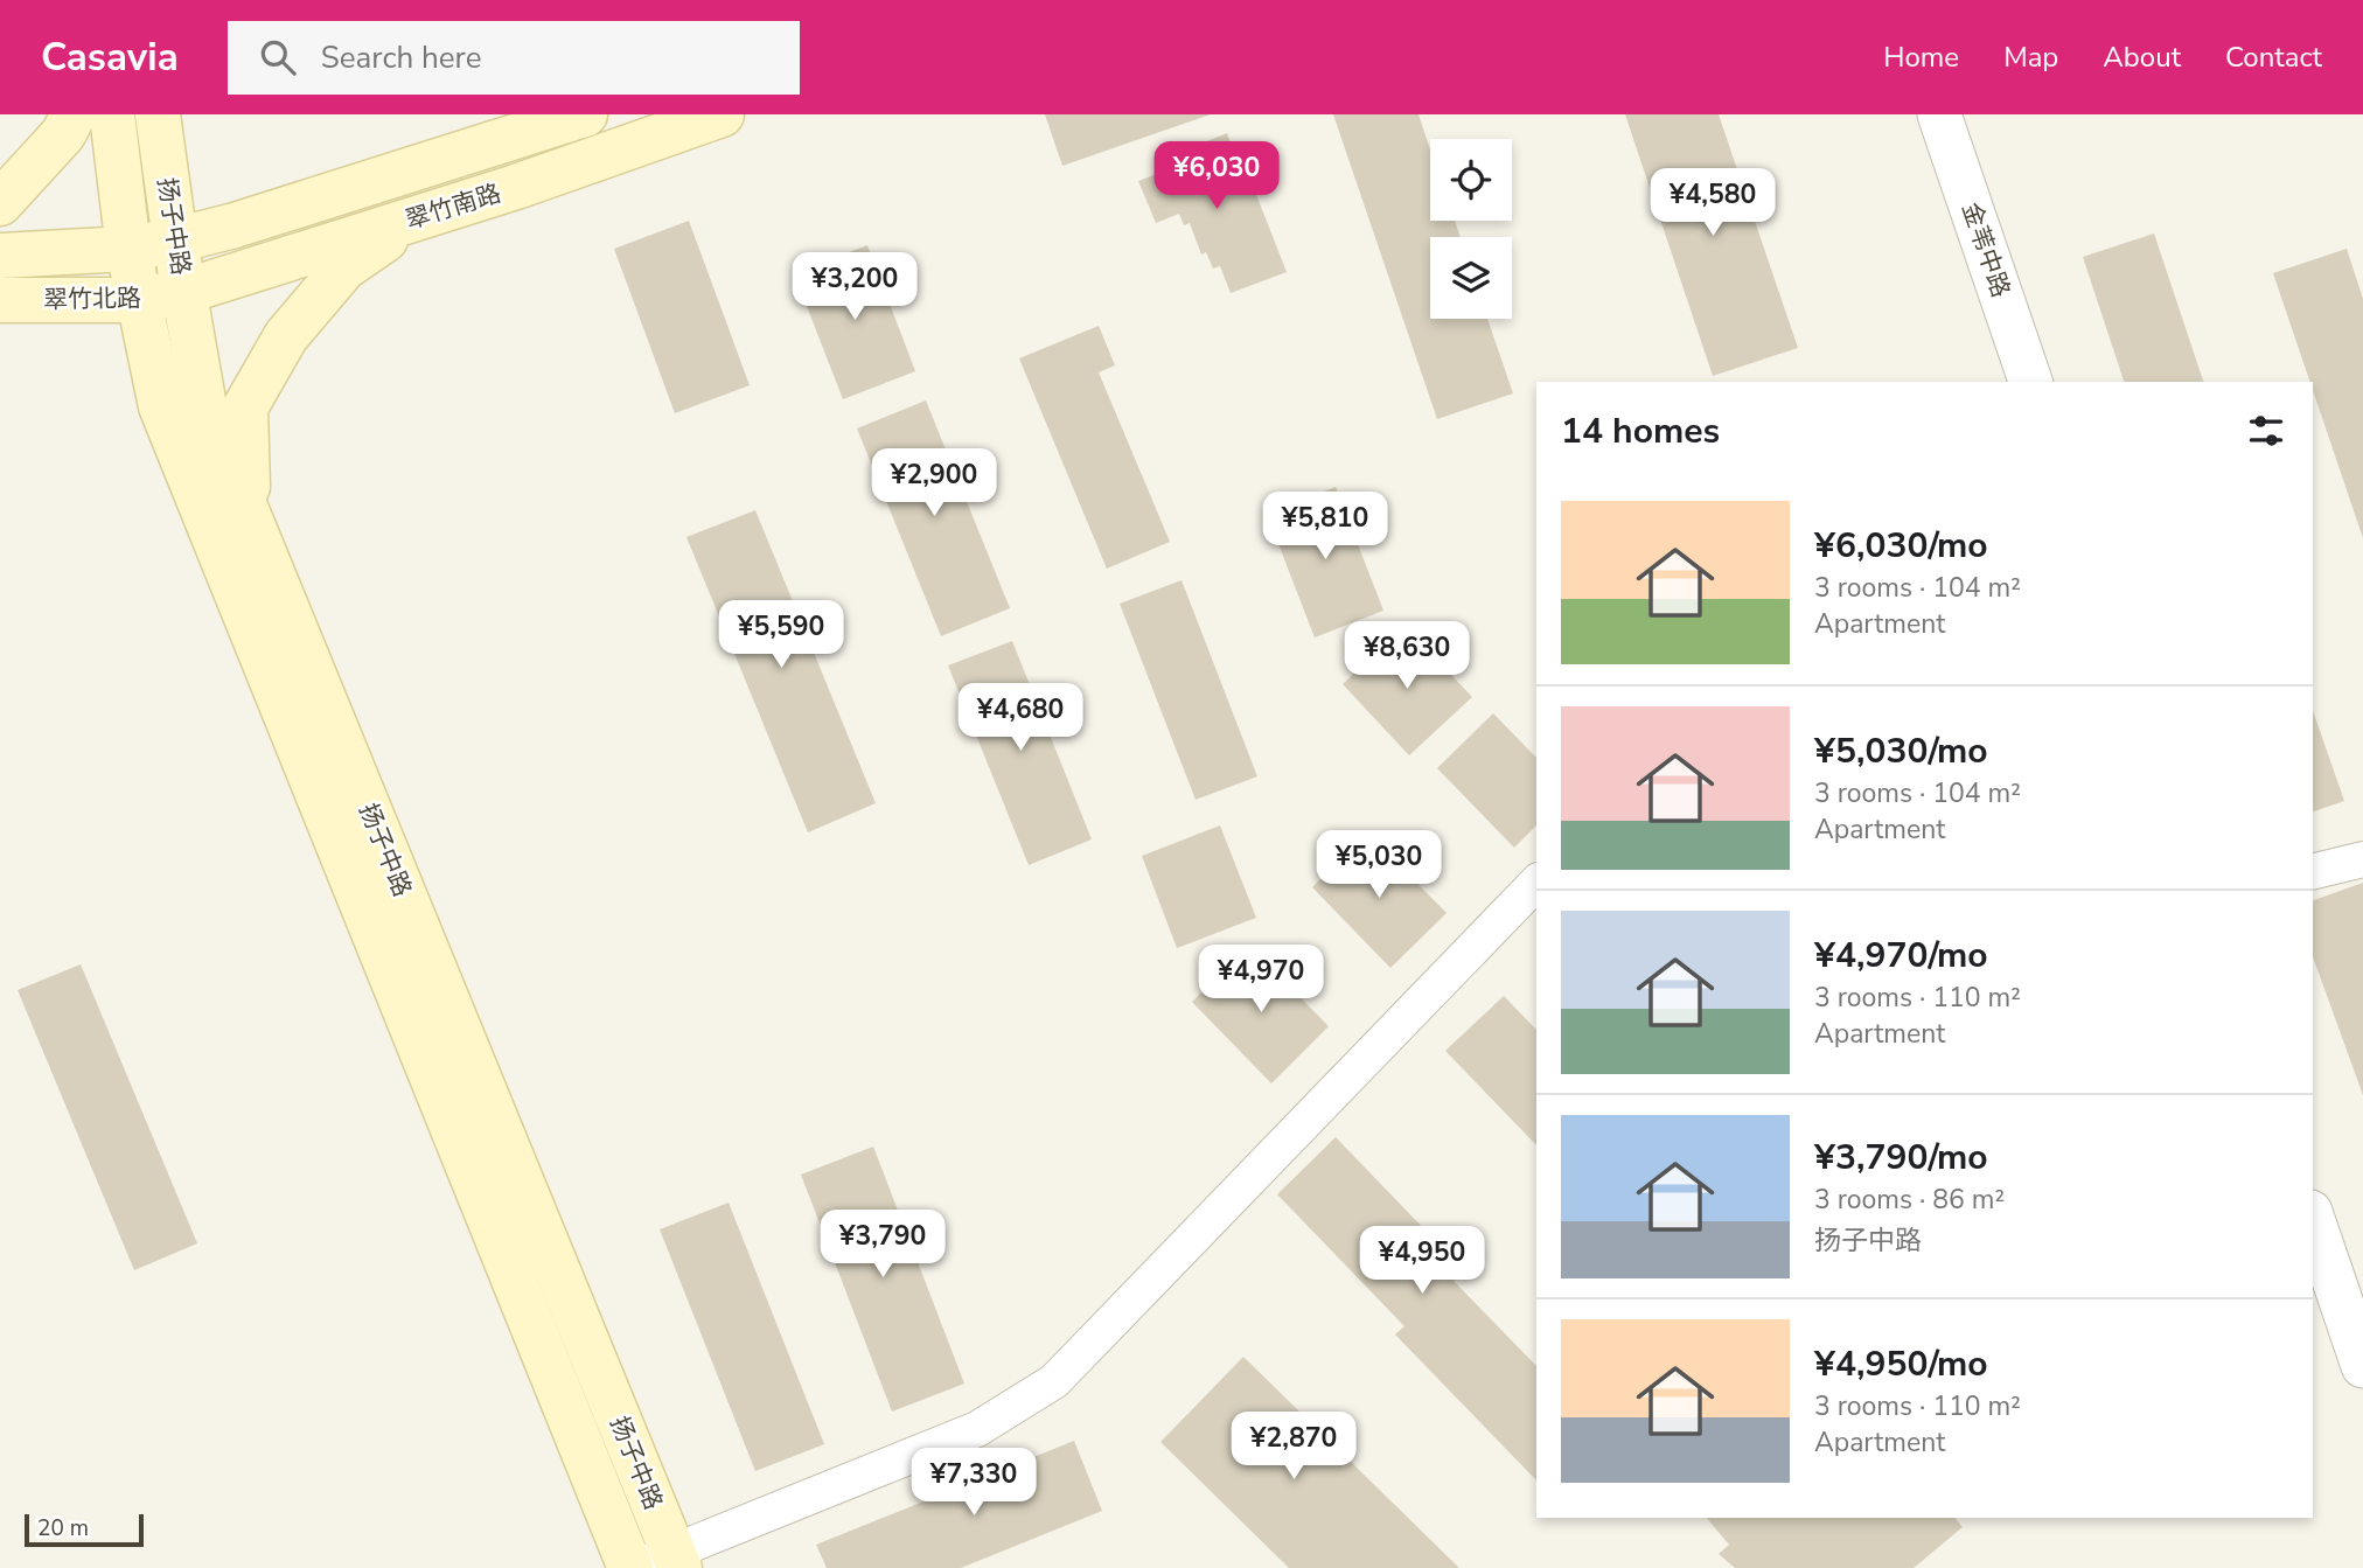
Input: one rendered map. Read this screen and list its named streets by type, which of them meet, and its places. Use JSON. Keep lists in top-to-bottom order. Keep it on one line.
{"streets":{"main road":["翠竹南路","扬子中路","翠竹北路"],"street":["金苇中路"]},"crossings":[["翠竹南路","扬子中路"],["翠竹南路","翠竹北路"],["扬子中路","翠竹北路"]],"scale_bar":"20 m","page":{"header":"Casavia","search":"Search here","nav":["Home","Map","About","Contact"],"price":["¥6,030","¥4,580","¥3,200","¥2,900","¥5,810","¥5,590","¥8,630","¥4,680","¥5,030","¥4,970","¥3,790","¥4,950","¥2,870","¥7,330"],"heading":"14 homes","list":[{"name":"¥6,030/mo","note":"3 rooms · 104 m² · Apartment"},{"name":"¥5,030/mo","note":"3 rooms · 104 m² · Apartment"},{"name":"¥4,970/mo","note":"3 rooms · 110 m² · Apartment"},{"name":"¥3,790/mo","note":"3 rooms · 86 m² · 扬子中路"},{"name":"¥4,950/mo","note":"3 rooms · 110 m² · Apartment"}],"scale":"20 m"}}
